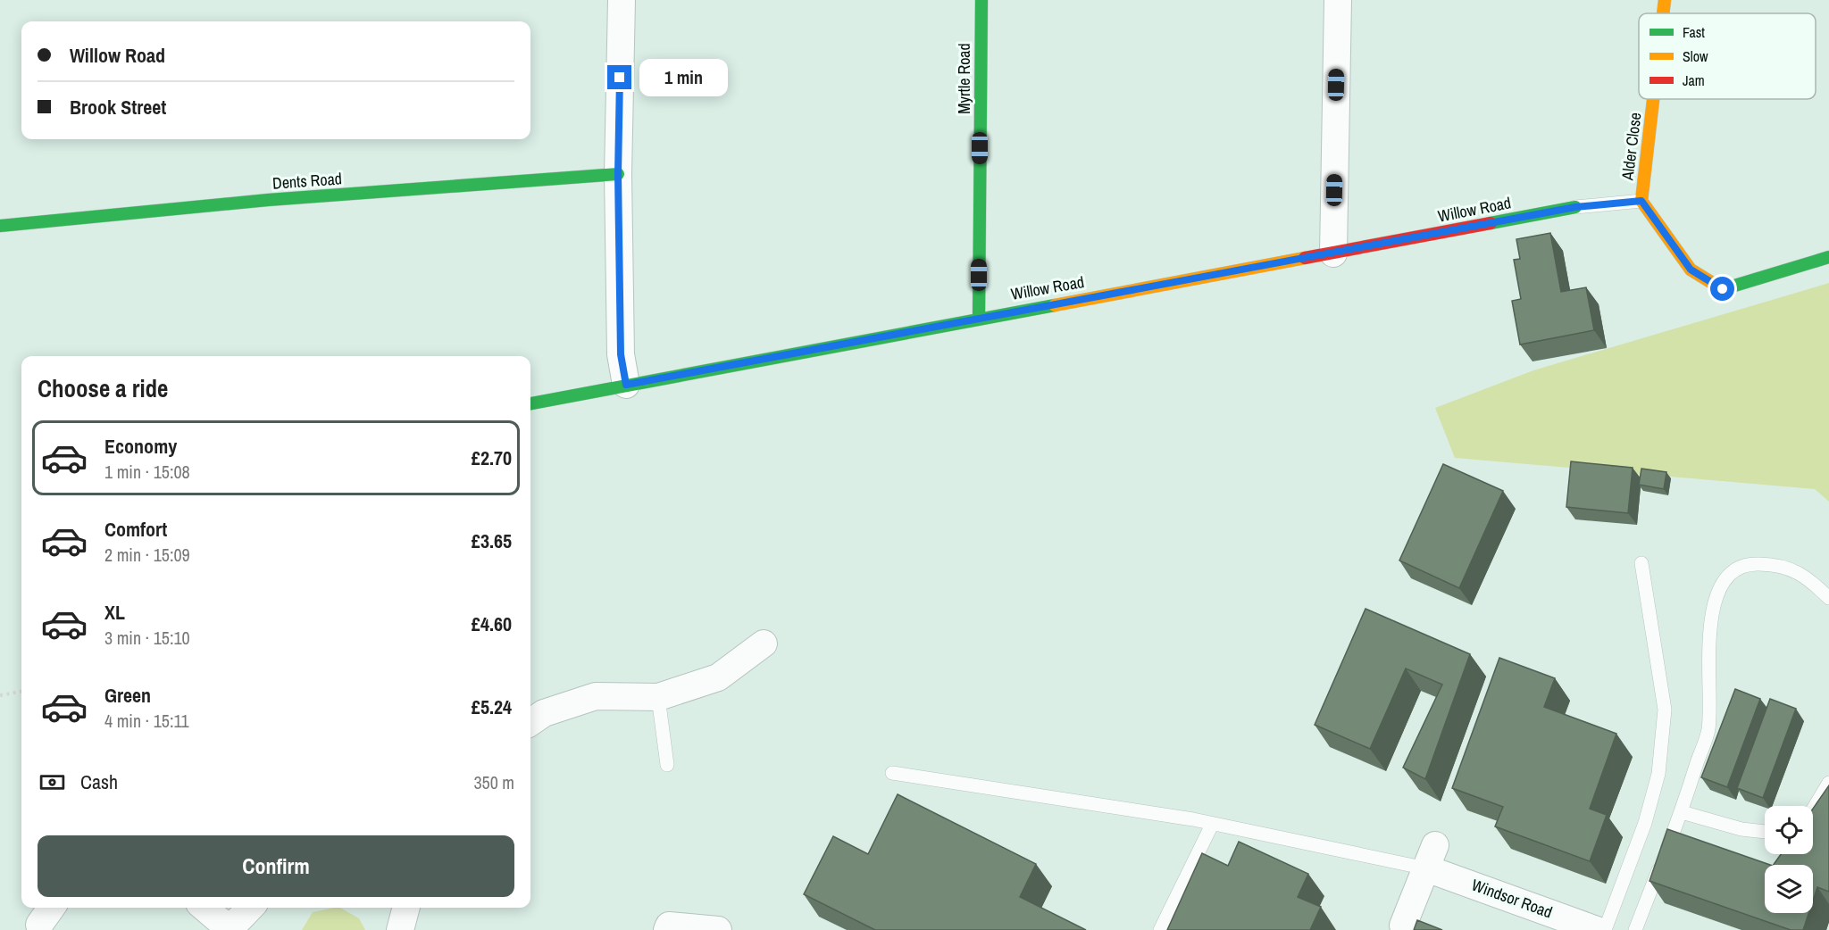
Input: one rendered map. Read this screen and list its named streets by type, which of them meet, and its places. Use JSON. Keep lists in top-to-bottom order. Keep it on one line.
{"streets":{"street":["Myrtle Road","Alder Close","Dents Road","Willow Road","Windsor Road"]},"crossings":[["Myrtle Road","Willow Road"]],"legend":["Fast","Slow","Jam"],"page":{"banner":["Willow Road","Brook Street"],"bubble":"1 min","heading":"Choose a ride","list":[{"name":"Economy","note":"1 min · 15:08","value":"£2.70"},{"name":"Comfort","note":"2 min · 15:09","value":"£3.65"},{"name":"XL","note":"3 min · 15:10","value":"£4.60"},{"name":"Green","note":"4 min · 15:11","value":"£5.24"}],"pay":["Cash","350 m"],"buttons":"Confirm"}}
